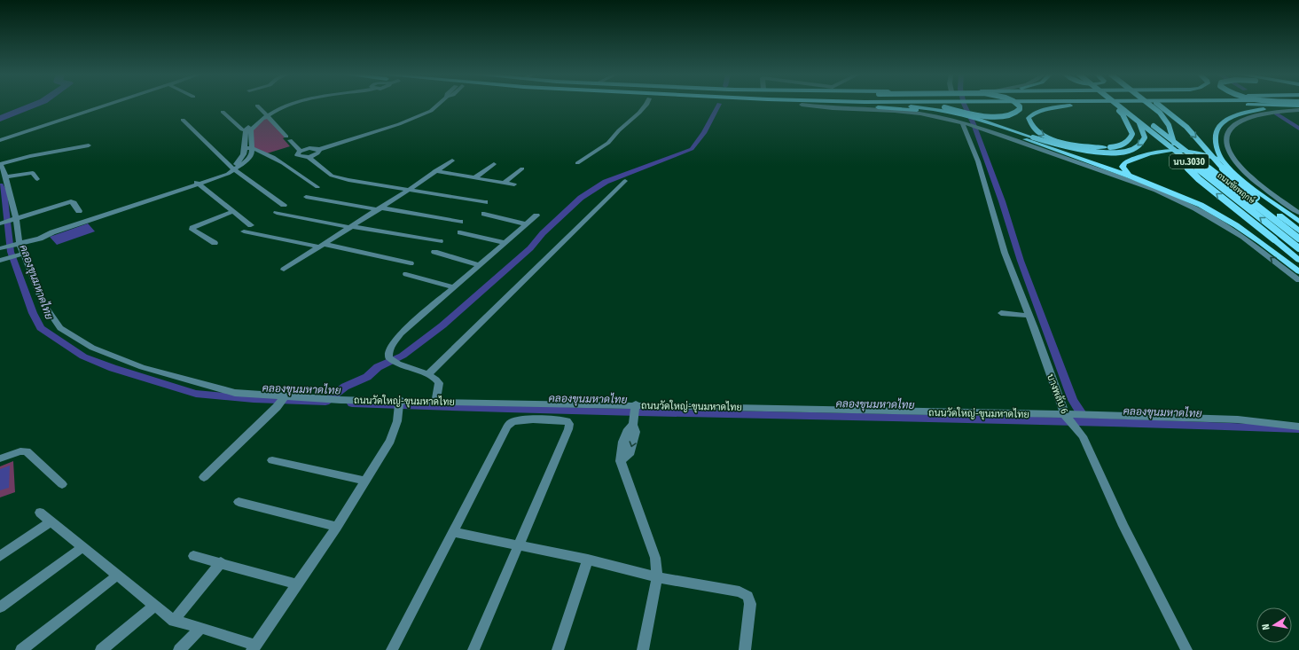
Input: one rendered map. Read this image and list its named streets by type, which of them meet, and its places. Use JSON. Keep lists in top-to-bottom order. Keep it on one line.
{"streets":{"main road":["นบ.3030","ถนนชัยพฤกษ์"],"street":["บางพลับ 6","ถนนวัดใหญ่-ขุนมหาดไทย"]},"crossings":[["บางพลับ 6","ถนนวัดใหญ่-ขุนมหาดไทย"]],"water":["คลองขุนมหาดไทย"],"north":"left"}
